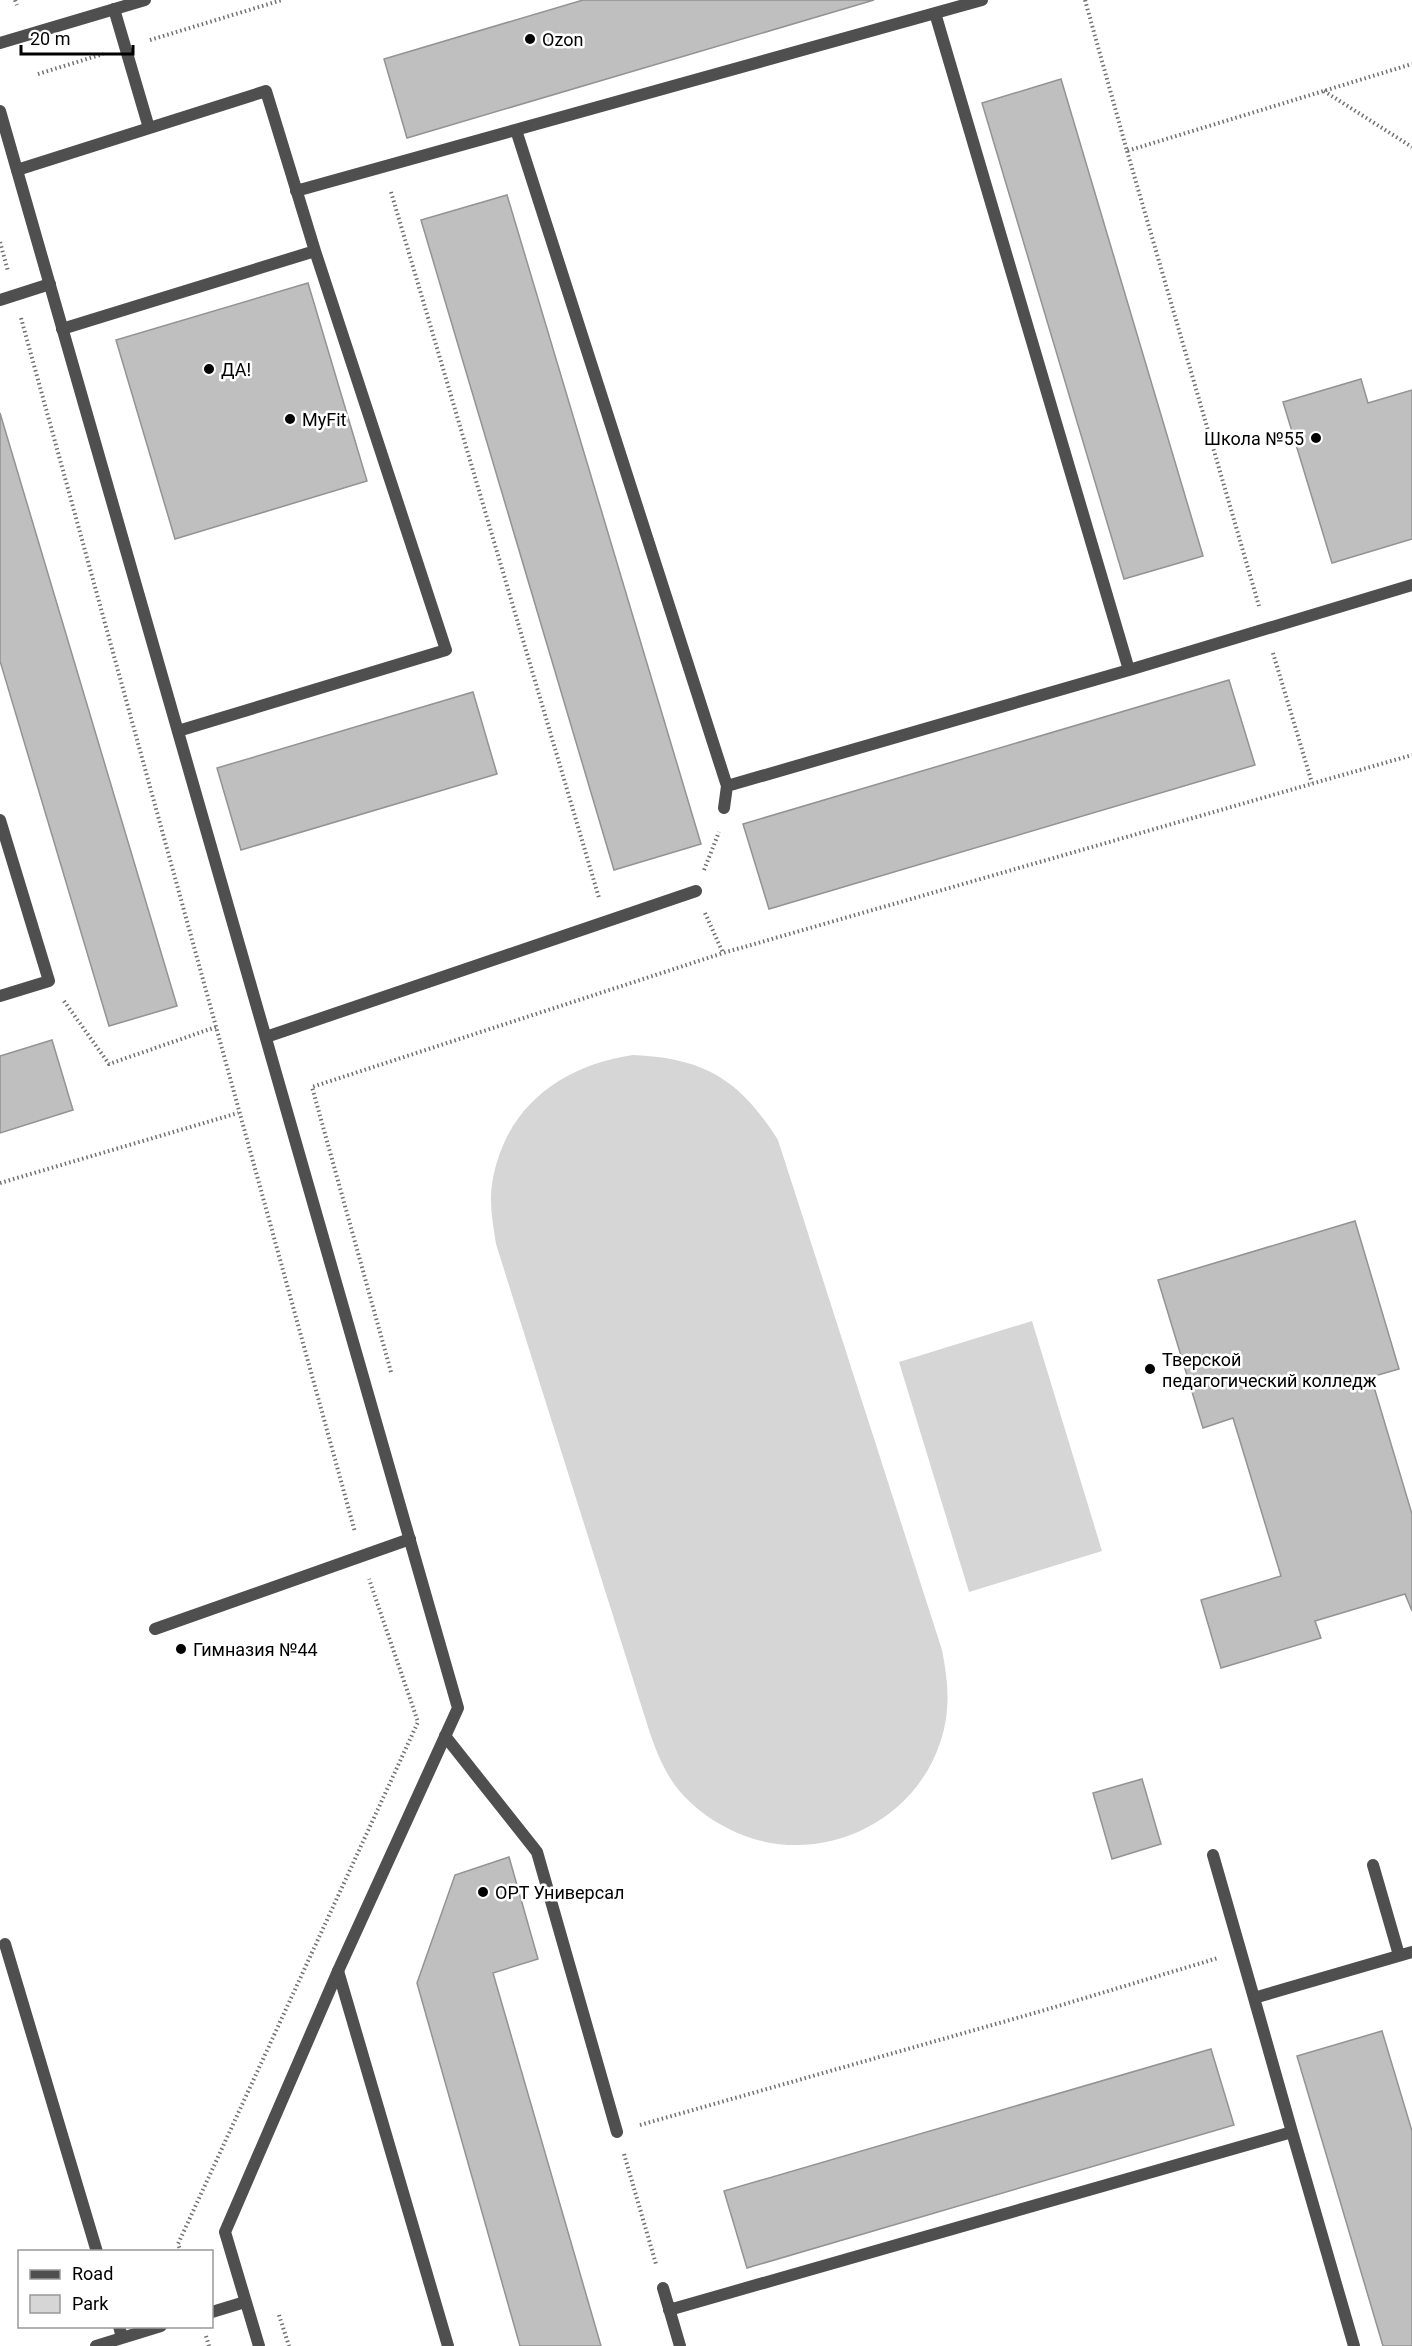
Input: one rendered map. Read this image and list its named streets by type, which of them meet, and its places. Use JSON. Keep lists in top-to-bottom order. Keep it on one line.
{"places":["Ozon","ДА!","MyFit","Школа №55","Тверской педагогический колледж","Гимназия №44","ОРТ Универсал"],"legend":["Road","Park"],"scale_bar":"20 m"}
